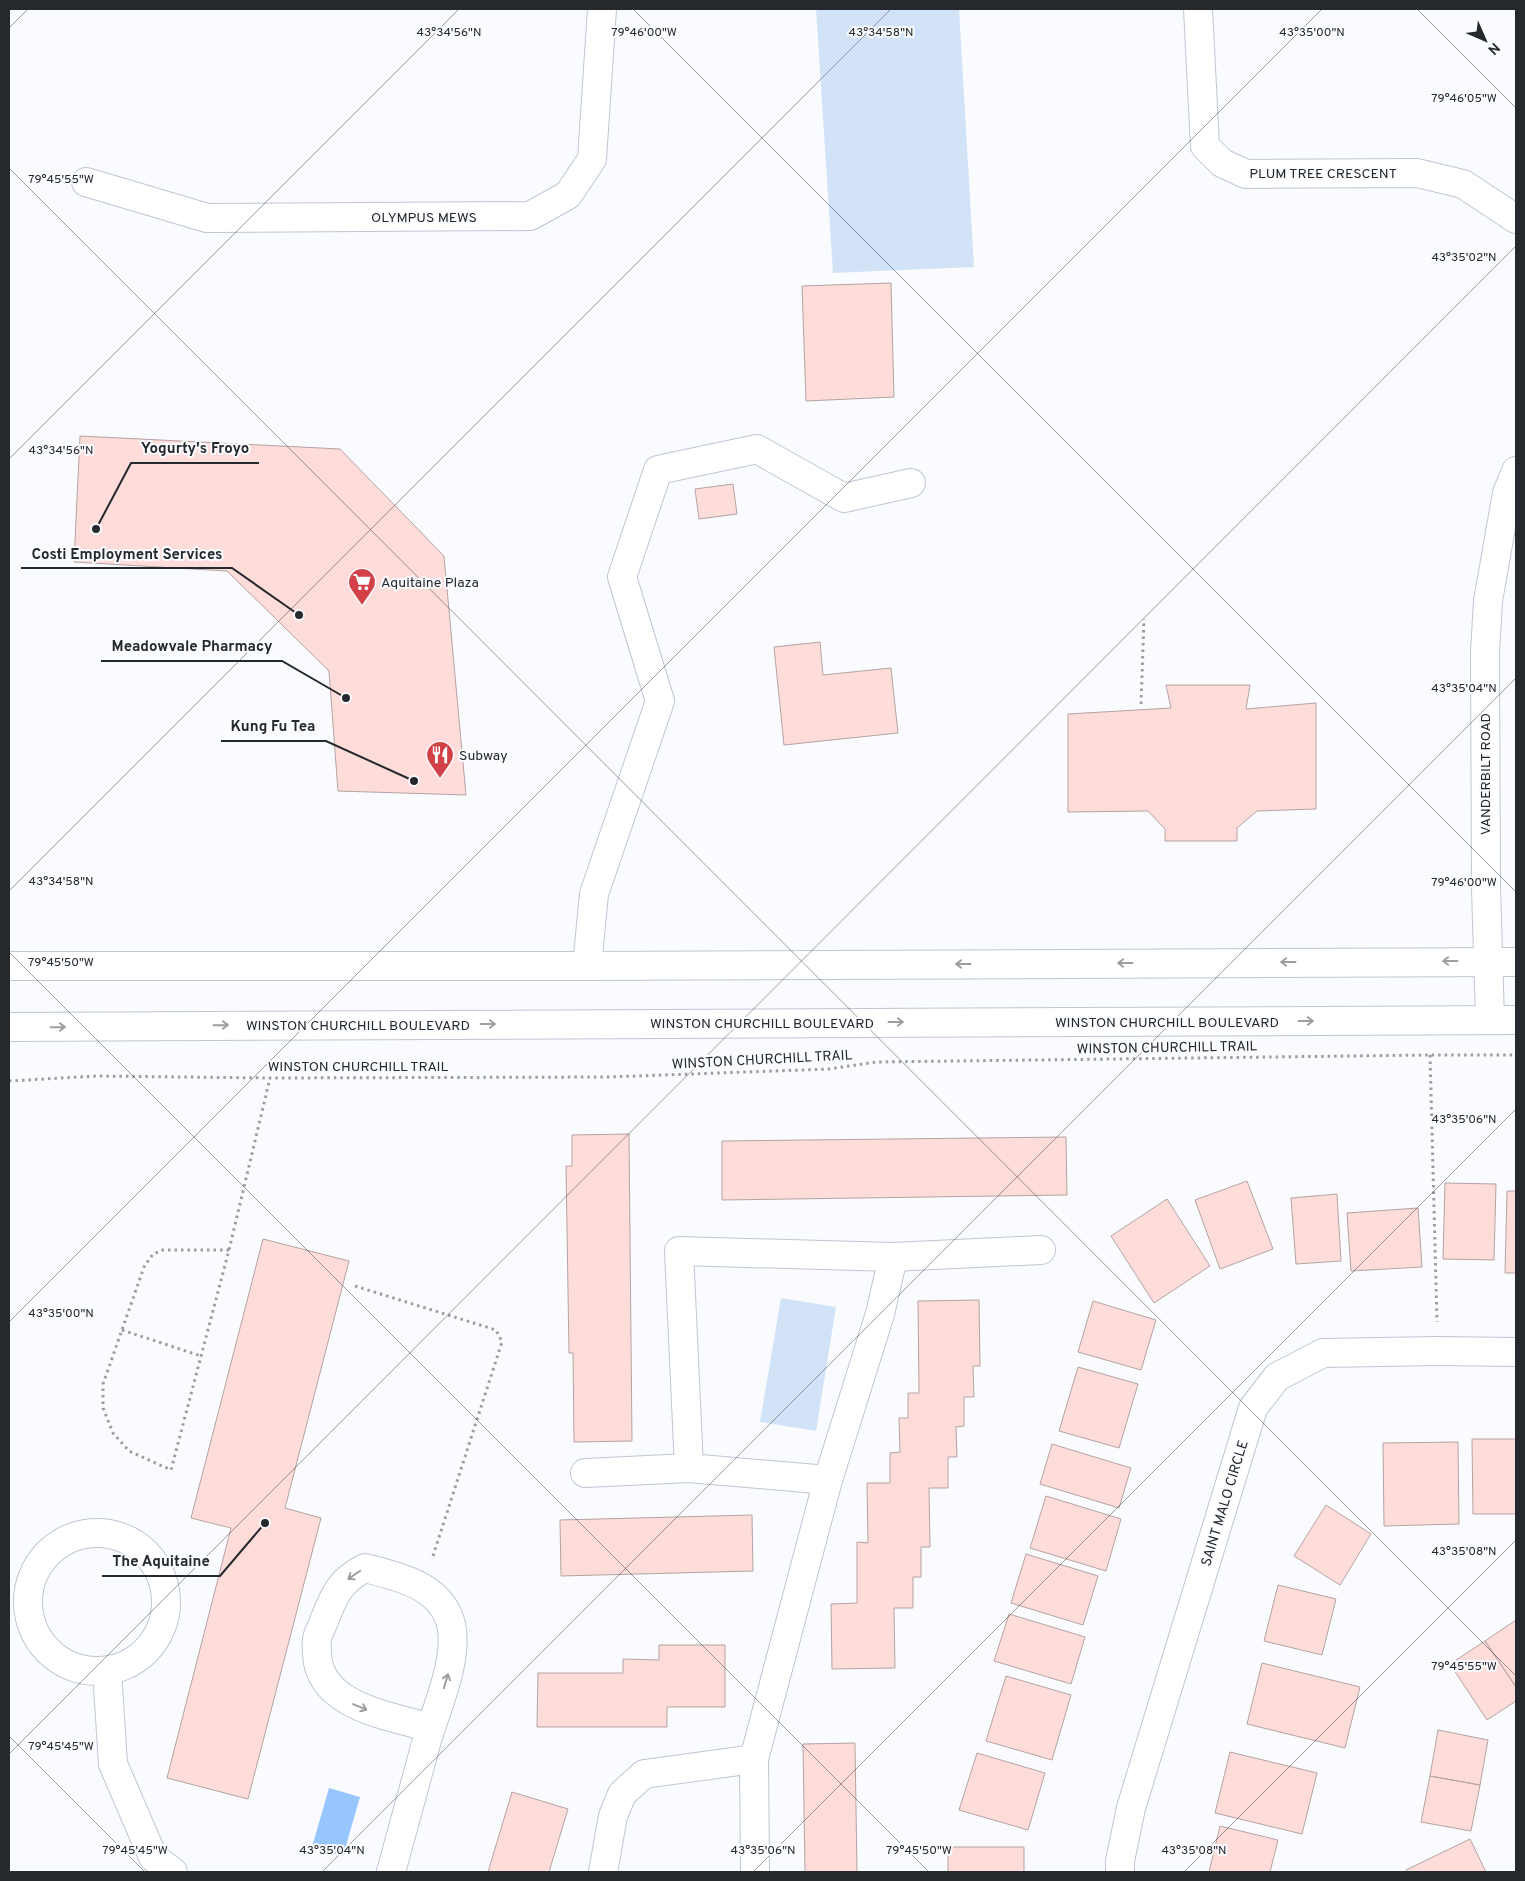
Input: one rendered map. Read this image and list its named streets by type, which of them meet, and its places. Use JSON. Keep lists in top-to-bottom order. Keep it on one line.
{"streets":{"main road":["PLUM TREE CRESCENT","OLYMPUS MEWS","VANDERBILT ROAD","WINSTON CHURCHILL BOULEVARD","SAINT MALO CIRCLE"],"path":["WINSTON CHURCHILL TRAIL"]},"crossings":[["VANDERBILT ROAD","WINSTON CHURCHILL BOULEVARD"]],"places":{"other":["Yogurty's Froyo","Costi Employment Services","Meadowvale Pharmacy","Kung Fu Tea","The Aquitaine"],"supermarket":["Aquitaine Plaza"],"restaurant":["Subway"]},"north":"bottom right","coordinates":["43°34'56\"N","79°46'00\"W","43°34'58\"N","43°35'00\"N","79°46'05\"W","79°45'55\"W","43°35'02\"N","43°35'04\"N","79°45'50\"W","43°35'06\"N","43°35'08\"N","79°45'45\"W"]}
